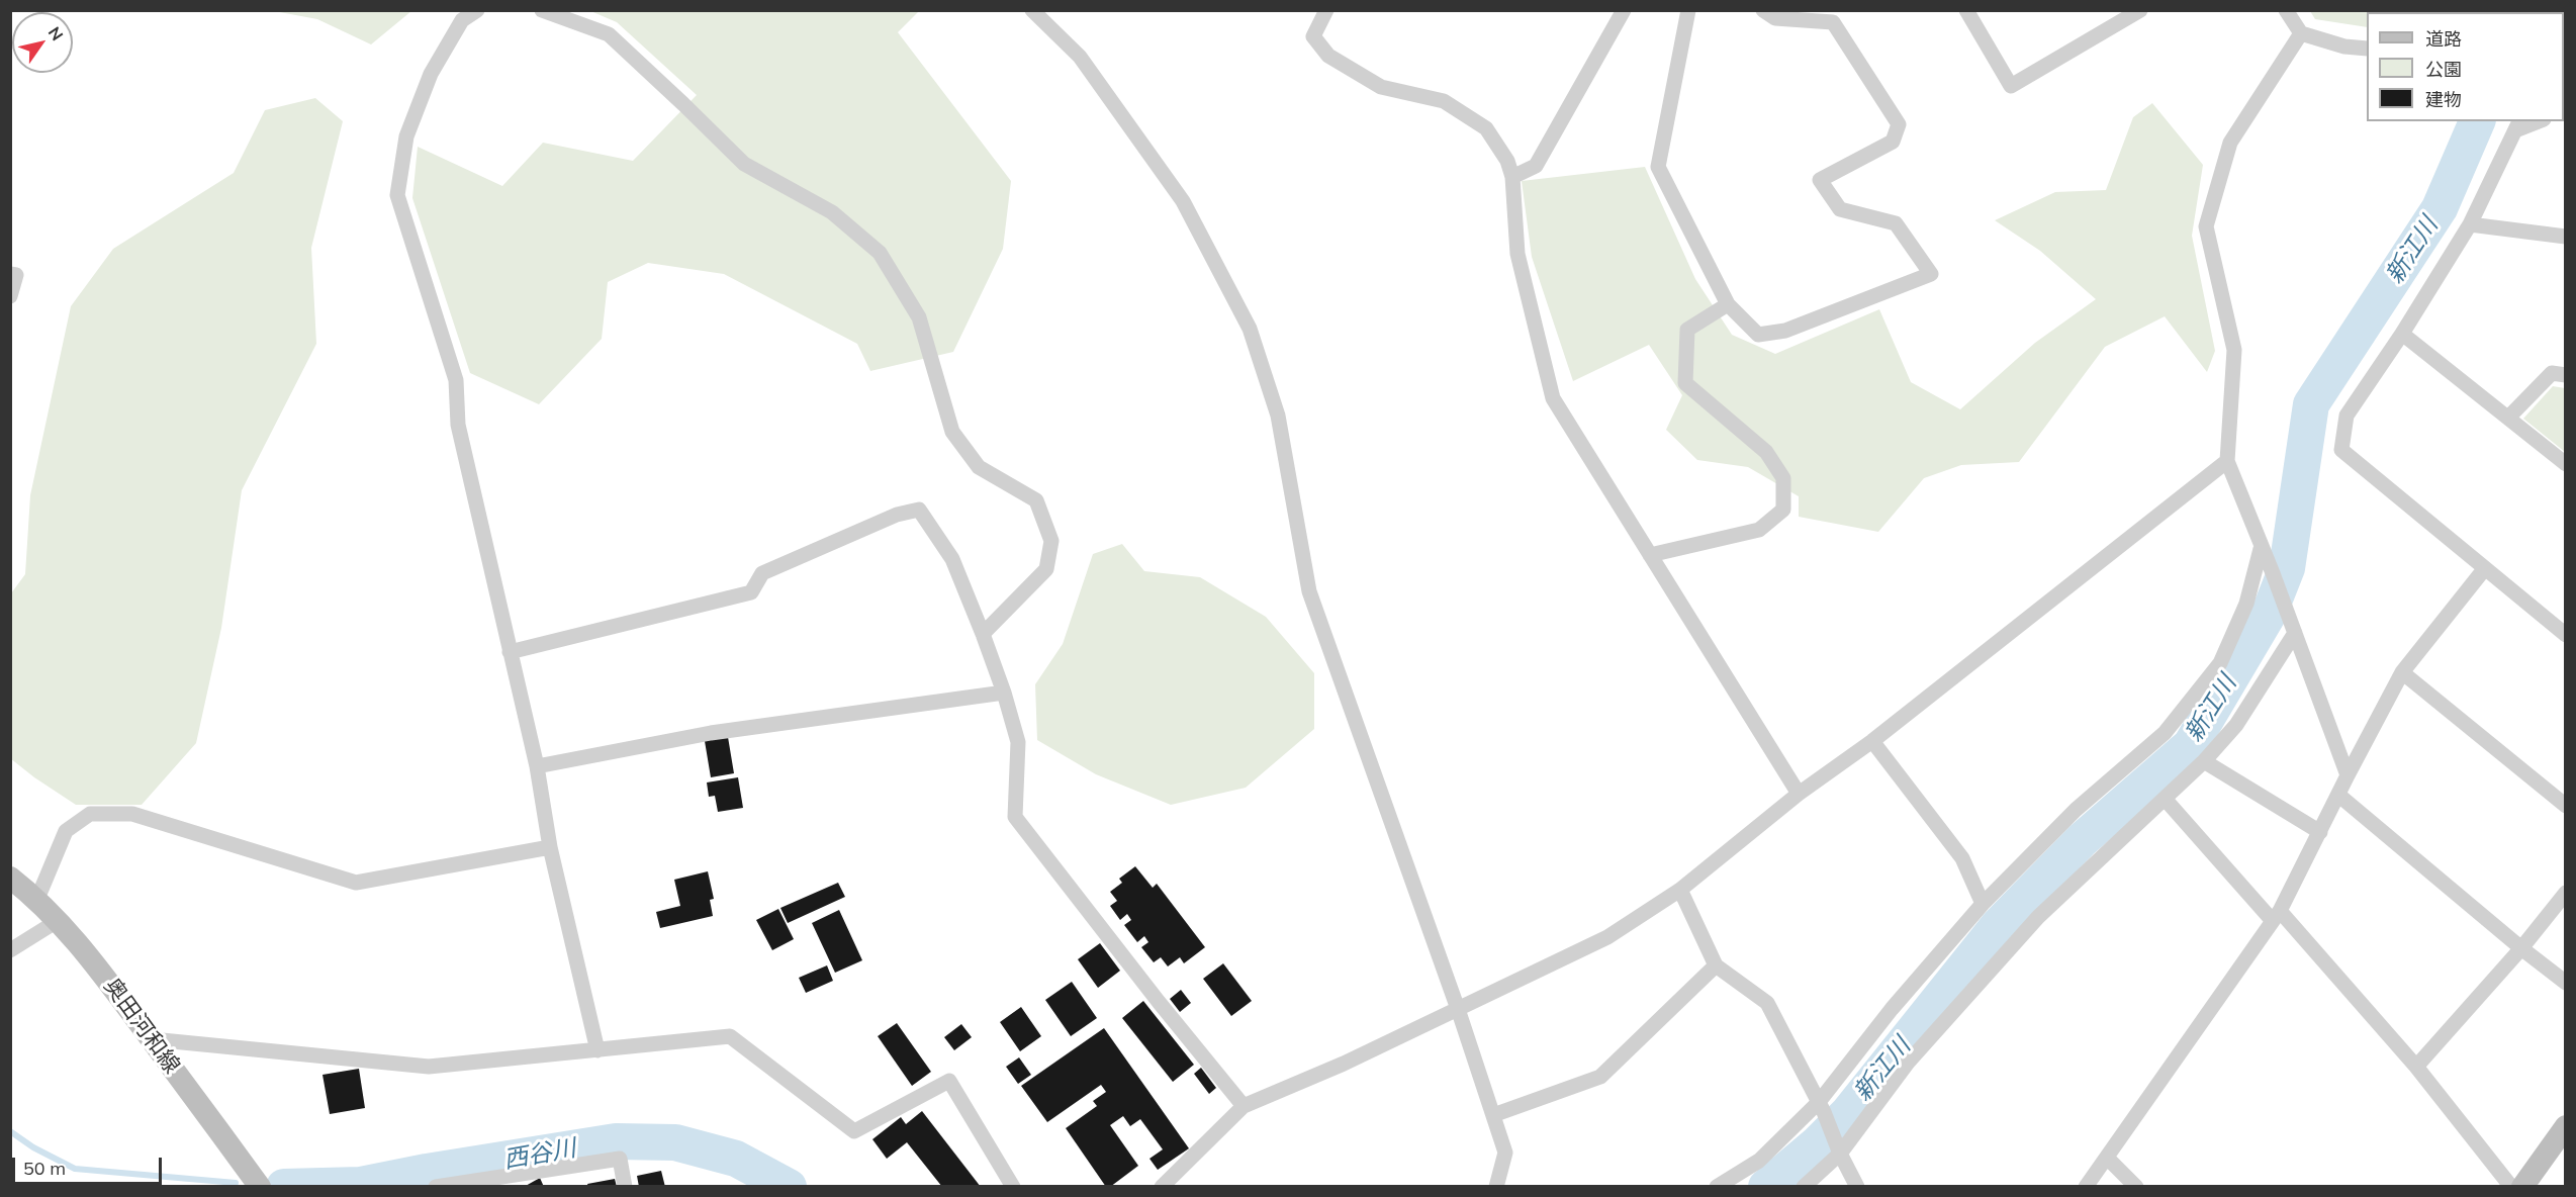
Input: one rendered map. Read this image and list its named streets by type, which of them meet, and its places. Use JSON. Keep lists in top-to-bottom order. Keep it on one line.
{"streets":{"main road":["奥田河和線"]},"water":["新江川","西谷川"],"legend":["道路","公園","建物"],"scale_bar":"50 m","north":"top right"}
